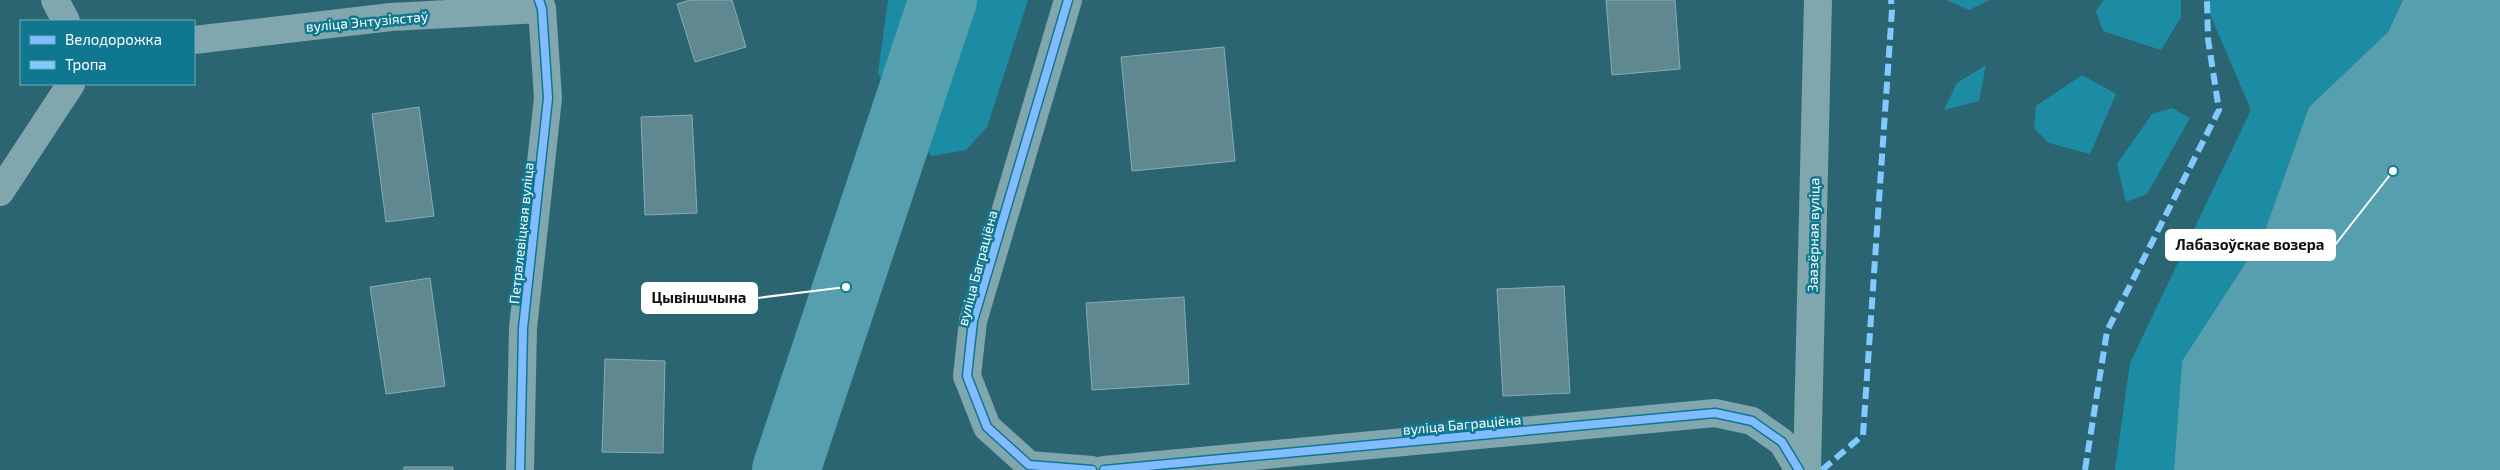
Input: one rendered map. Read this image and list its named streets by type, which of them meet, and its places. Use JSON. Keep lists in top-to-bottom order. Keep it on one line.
{"streets":{"street":["вуліца Энтузіястаў","Петралевіцкая вуліца","Заазёрная вуліца","вуліца Баграціёна"]},"crossings":[["вуліца Энтузіястаў","Петралевіцкая вуліца"]],"places":["Лабазоўскае возера","Цывіншчына"],"legend":["Велодорожка","Тропа"]}
